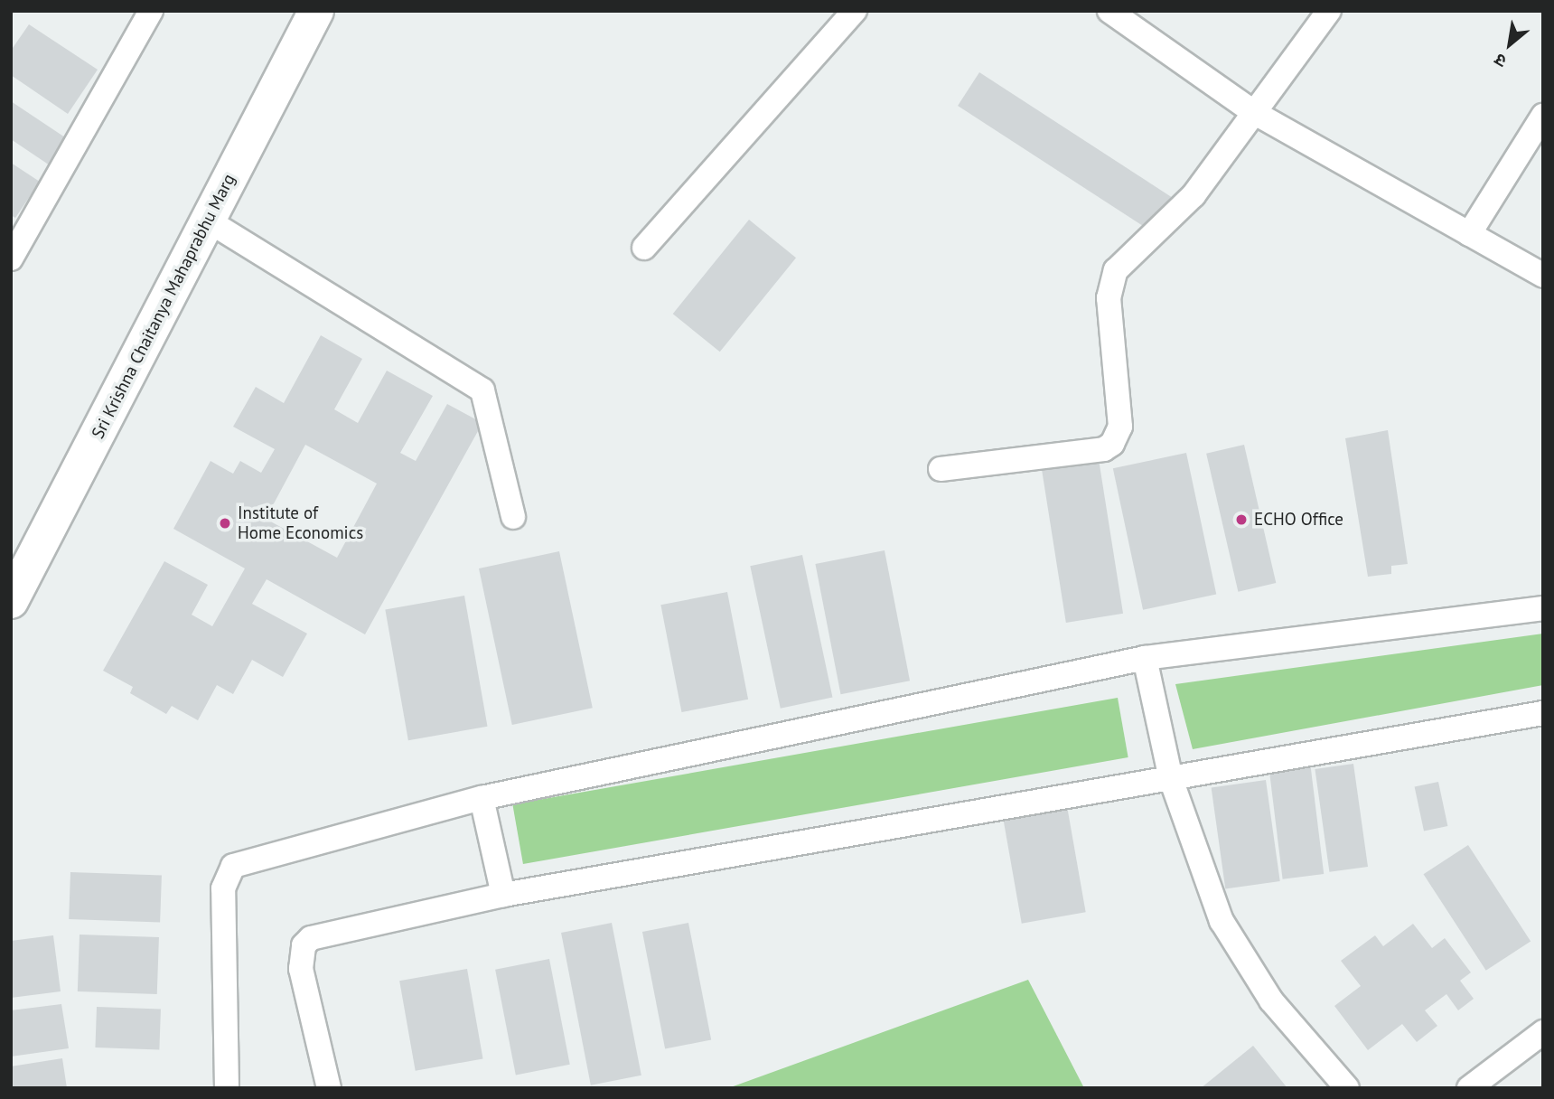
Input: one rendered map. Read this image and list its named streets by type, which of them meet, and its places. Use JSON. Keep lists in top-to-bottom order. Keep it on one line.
{"streets":{"street":["Sri Krishna Chaitanya Mahaprabhu Marg"]},"places":["ECHO Office","Institute of Home Economics"],"north":"bottom left"}
